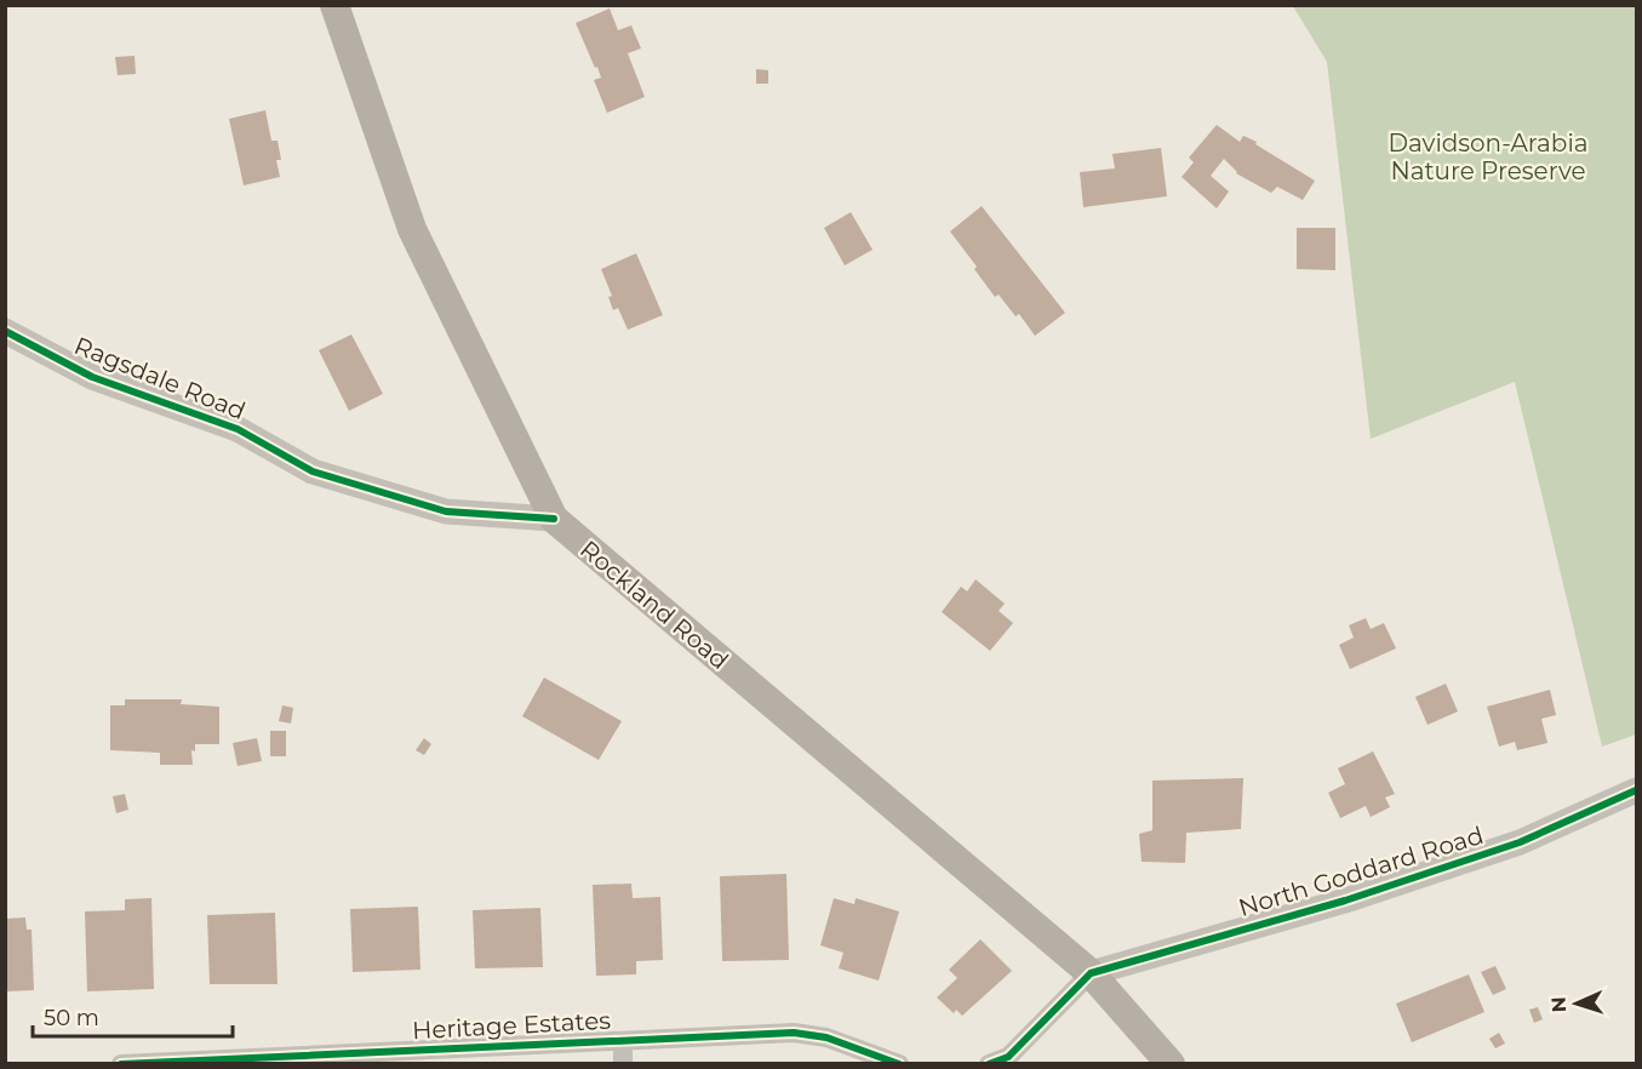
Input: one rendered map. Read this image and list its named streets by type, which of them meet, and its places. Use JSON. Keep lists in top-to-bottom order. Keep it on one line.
{"streets":{"main road":["Rockland Road"],"street":["Ragsdale Road","North Goddard Road","Heritage Estates"]},"crossings":[["Ragsdale Road","Rockland Road"],["Rockland Road","North Goddard Road"]],"parks":["Davidson-Arabia Nature Preserve"],"scale_bar":"50 m","north":"left"}
